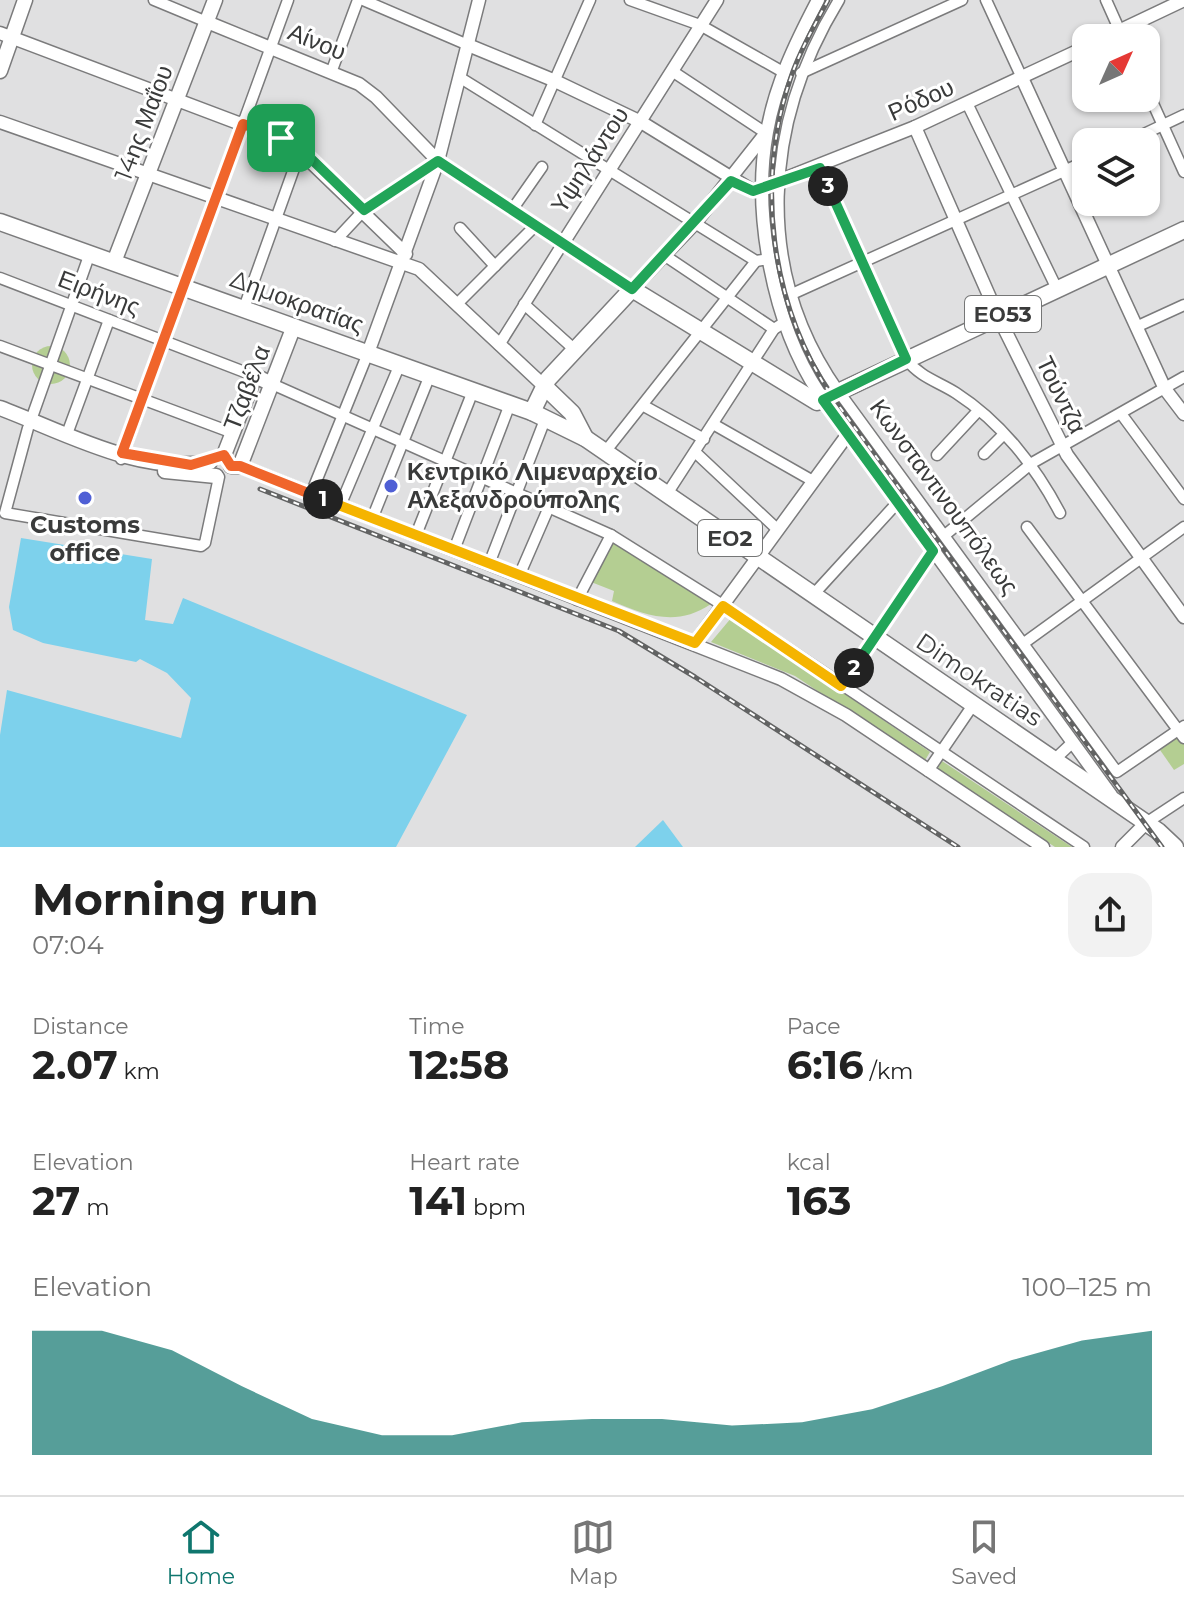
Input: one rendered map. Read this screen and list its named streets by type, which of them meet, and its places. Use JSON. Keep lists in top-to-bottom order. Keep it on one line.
{"streets":{"main road":["14ης Μαΐου","Ειρήνης","Δημοκρατίας","ΕΟ53","Τζαβέλα","ΕΟ2","Dimokratias"],"street":["Αίνου","Ρόδου","Υψηλάντου","Τούντζα","Κωνσταντινουπόλεως"]},"crossings":[["Αίνου","14ης Μαΐου"],["Αίνου","Υψηλάντου"],["Ρόδου","Τούντζα"],["Ρόδου","Κωνσταντινουπόλεως"],["14ης Μαΐου","Δημοκρατίας"],["Ειρήνης","Τζαβέλα"],["Δημοκρατίας","Τζαβέλα"],["Δημοκρατίας","Dimokratias"],["ΕΟ53","Τούντζα"],["ΕΟ53","Κωνσταντινουπόλεως"]],"places":["Κεντρικό Λιμεναρχείο Αλεξανδρούπολης","Customs office"],"north":"top right","page":{"pins":["3","1","2"],"heading":["Morning run","07:04"],"stats":[["Distance","2.07 km"],["Time","12:58"],["Pace","6:16 /km"],["Elevation","27 m"],["Heart rate","141 bpm"],["kcal","163"]],"chart":["Elevation","100–125 m"],"tabs":["Home","Map","Saved"]}}
